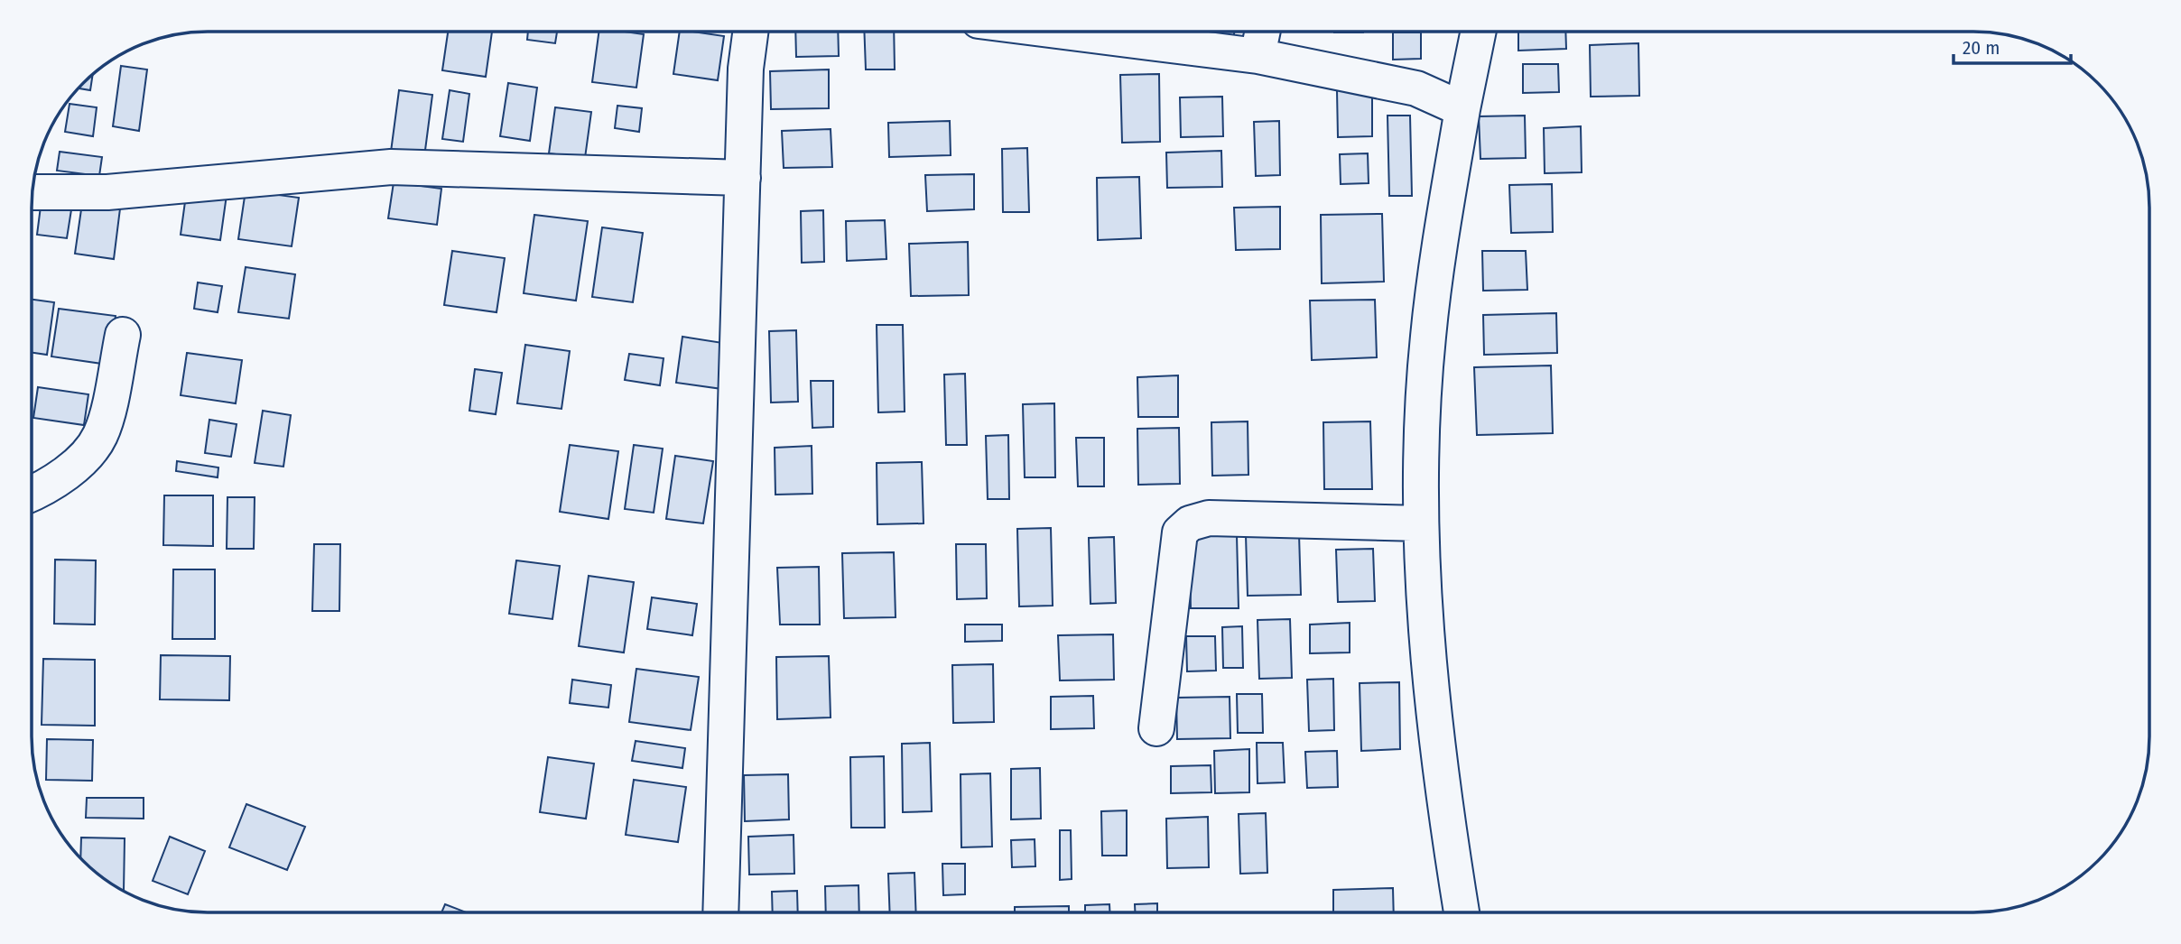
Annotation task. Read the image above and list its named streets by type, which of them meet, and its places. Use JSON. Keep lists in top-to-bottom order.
{
  "scale_bar": "20 m"
}
